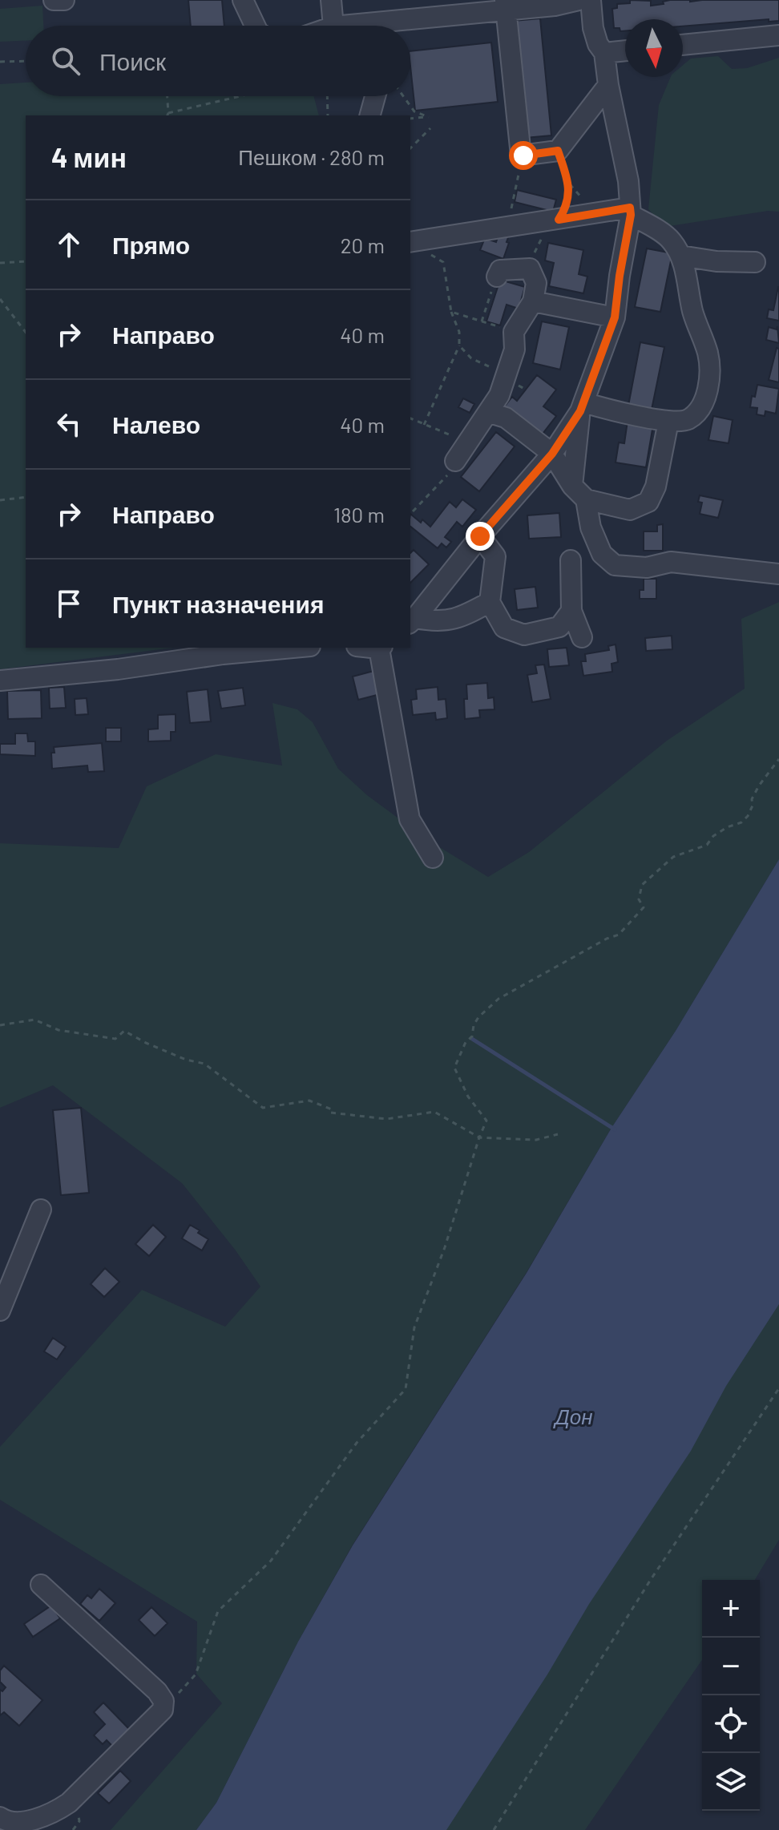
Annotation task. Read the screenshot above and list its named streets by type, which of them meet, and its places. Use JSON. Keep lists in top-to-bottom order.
{
  "water": ["Дон"],
  "north": "bottom",
  "page": {
    "search": "Поиск",
    "heading": ["4 мин", "Пешком · 280 m"],
    "list": [
      ["Прямо", "20 m"],
      ["Направо", "40 m"],
      ["Налево", "40 m"],
      ["Направо", "180 m"],
      "Пункт назначения"
    ],
    "map_buttons": ["+", "−"]
  }
}
